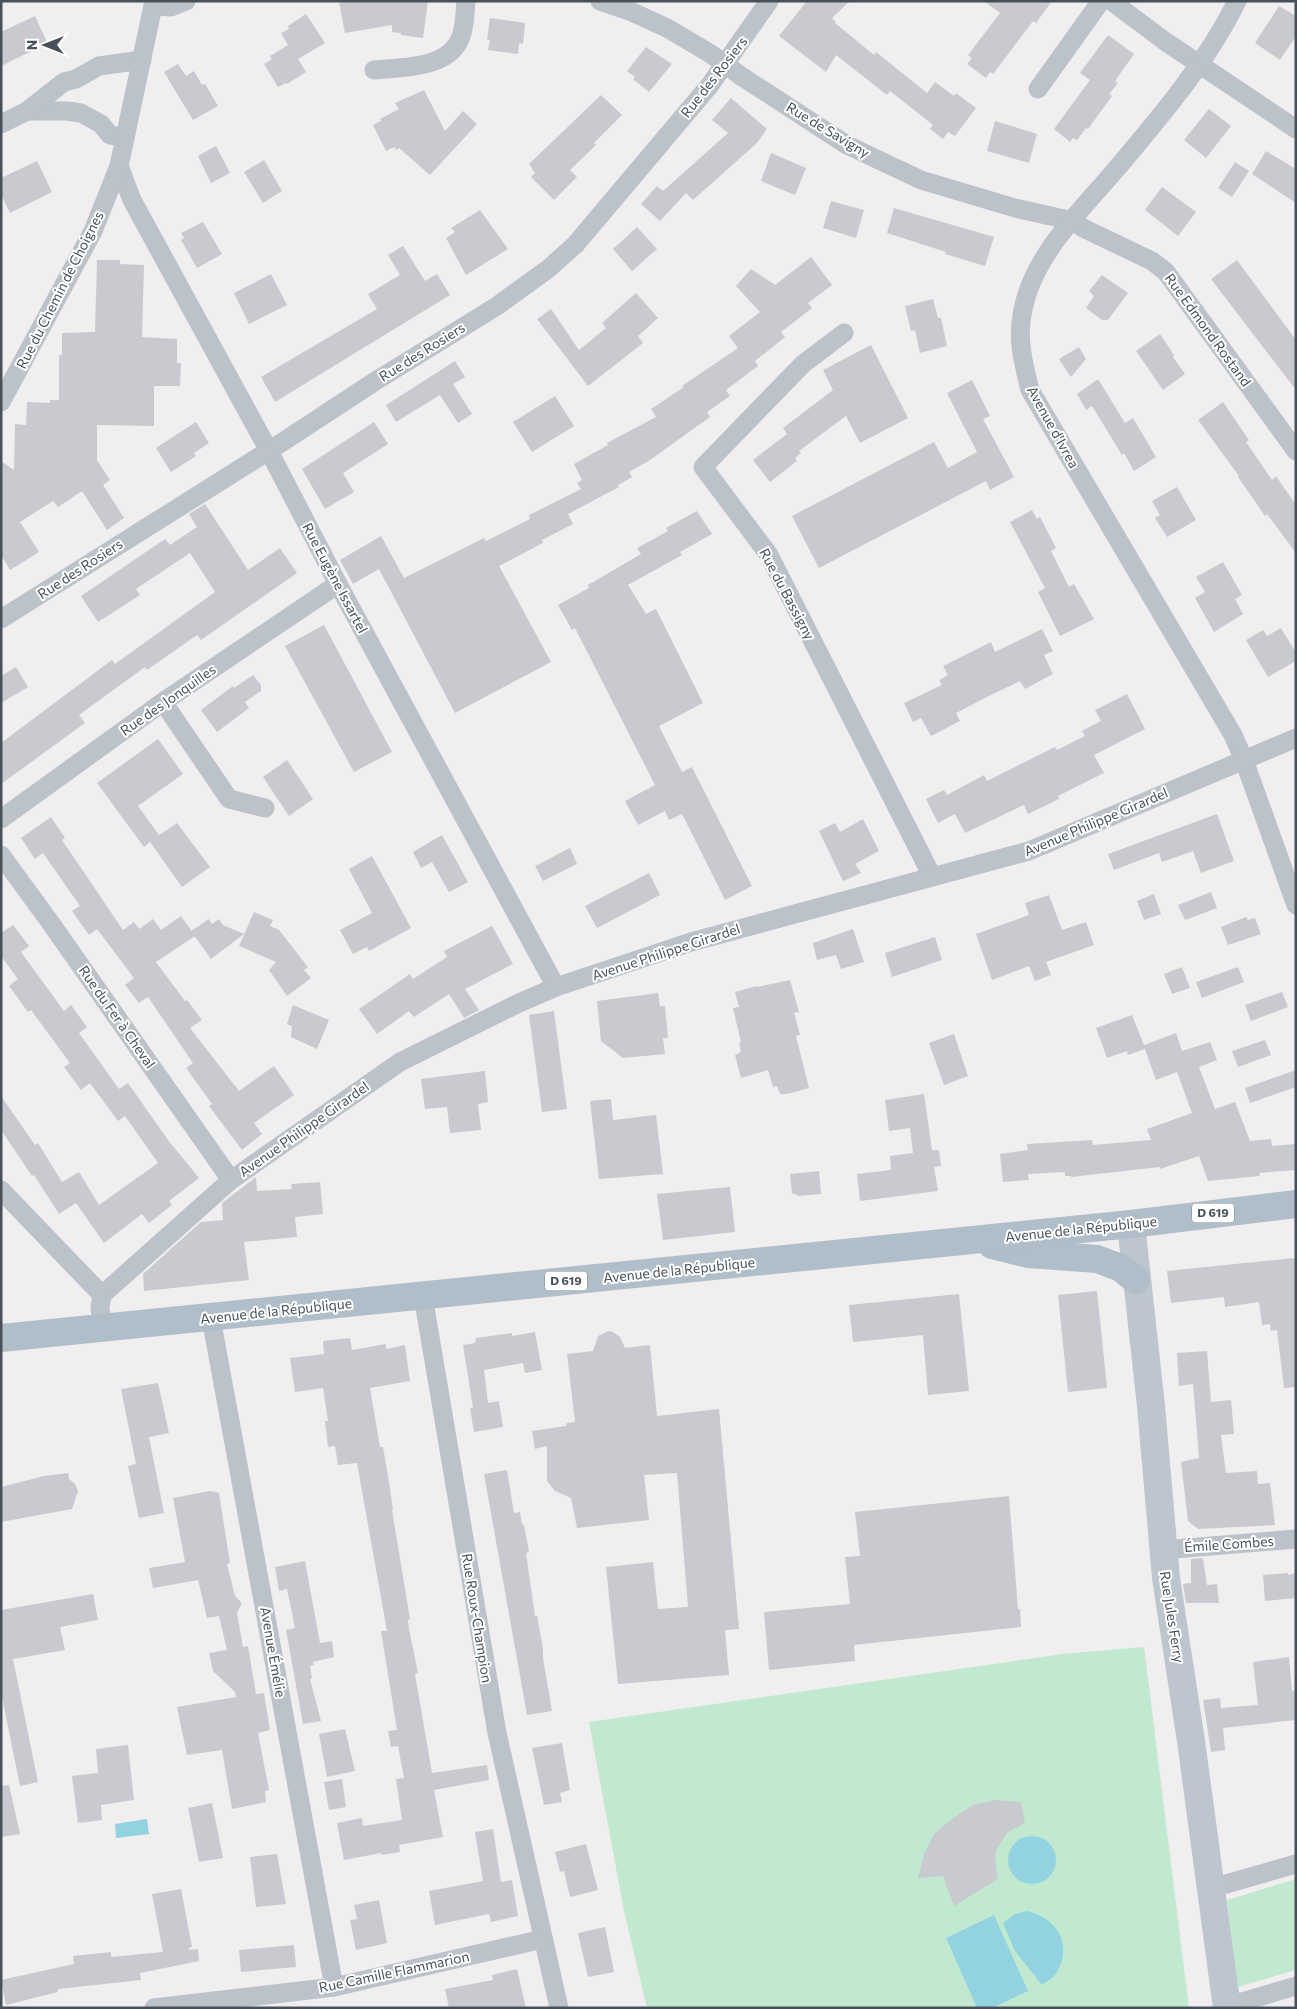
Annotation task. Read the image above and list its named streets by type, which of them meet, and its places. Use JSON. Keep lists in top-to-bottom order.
{
  "streets": {
    "main road": ["D 619", "Avenue de la République"],
    "street": [
      "Rue des Rosiers",
      "Rue de Savigny",
      "Rue du Chemin de Choignes",
      "Rue Edmond Rostand",
      "Avenue d'Ivrea",
      "Rue Eugène Issartel",
      "Rue du Bassigny",
      "Rue des Jonquilles",
      "Avenue Philippe Girardel",
      "Rue du Fer à Cheval",
      "Émile Combes",
      "Rue Jules Ferry",
      "Rue Roux-Champion",
      "Avenue Émélie",
      "Rue Camille Flammarion"
    ]
  },
  "crossings": [
    ["Rue des Rosiers", "Rue de Savigny"],
    ["Rue des Rosiers", "Rue Eugène Issartel"],
    ["Rue de Savigny", "Rue Edmond Rostand"],
    ["Rue de Savigny", "Avenue d'Ivrea"],
    ["Rue du Chemin de Choignes", "Rue Eugène Issartel"],
    ["Rue Edmond Rostand", "Avenue d'Ivrea"],
    ["Avenue d'Ivrea", "Avenue Philippe Girardel"],
    ["Rue Eugène Issartel", "Rue des Jonquilles"],
    ["Rue Eugène Issartel", "Avenue Philippe Girardel"],
    ["Rue du Bassigny", "Avenue Philippe Girardel"],
    ["Avenue Philippe Girardel", "Rue du Fer à Cheval"],
    ["Avenue de la République", "Rue Jules Ferry"],
    ["Avenue de la République", "Rue Roux-Champion"],
    ["Avenue de la République", "Avenue Émélie"],
    ["Émile Combes", "Rue Jules Ferry"],
    ["Rue Roux-Champion", "Rue Camille Flammarion"],
    ["Avenue Émélie", "Rue Camille Flammarion"]
  ],
  "north": "left"
}
